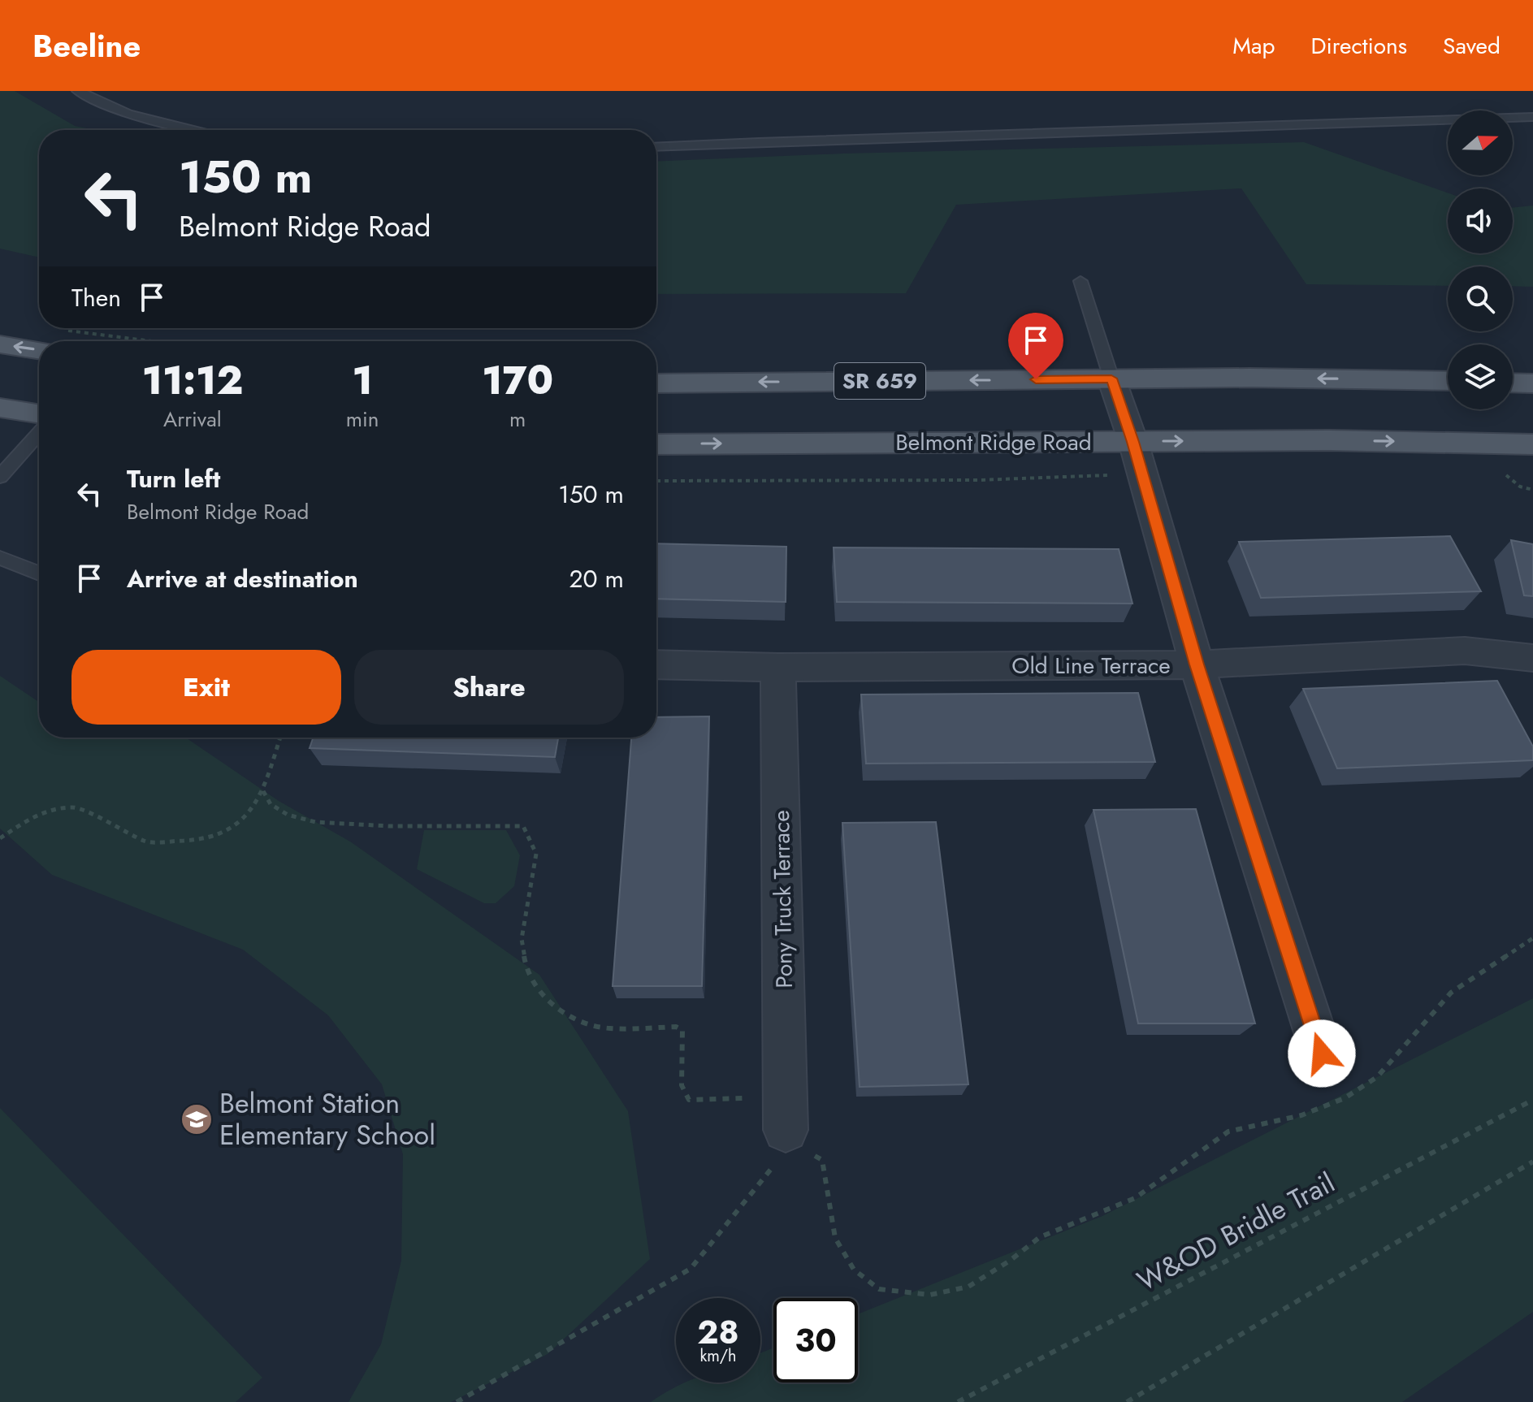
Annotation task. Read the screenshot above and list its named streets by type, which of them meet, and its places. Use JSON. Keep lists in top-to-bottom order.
{
  "streets": {
    "main road": ["SR 659", "Belmont Ridge Road"],
    "street": ["Old Line Terrace", "Pony Truck Terrace"],
    "path": ["W&OD Bridle Trail"]
  },
  "crossings": [
    ["Old Line Terrace", "Pony Truck Terrace"]
  ],
  "places": {
    "school or university": ["Belmont Station Elementary School"]
  },
  "north": "right",
  "page": {
    "header": "Beeline",
    "nav": ["Map", "Directions", "Saved"],
    "turn": ["150 m", "Belmont Ridge Road"],
    "then": "Then",
    "eta": [
      "11:12",
      "Arrival",
      "1",
      "min",
      "170",
      "m"
    ],
    "list": [
      {
        "name": "Turn left",
        "note": "Belmont Ridge Road",
        "value": "150 m"
      },
      {
        "name": "Arrive at destination",
        "value": "20 m"
      }
    ],
    "buttons": ["Exit", "Share"],
    "speed": "28 km/h",
    "limit": "30"
  }
}
